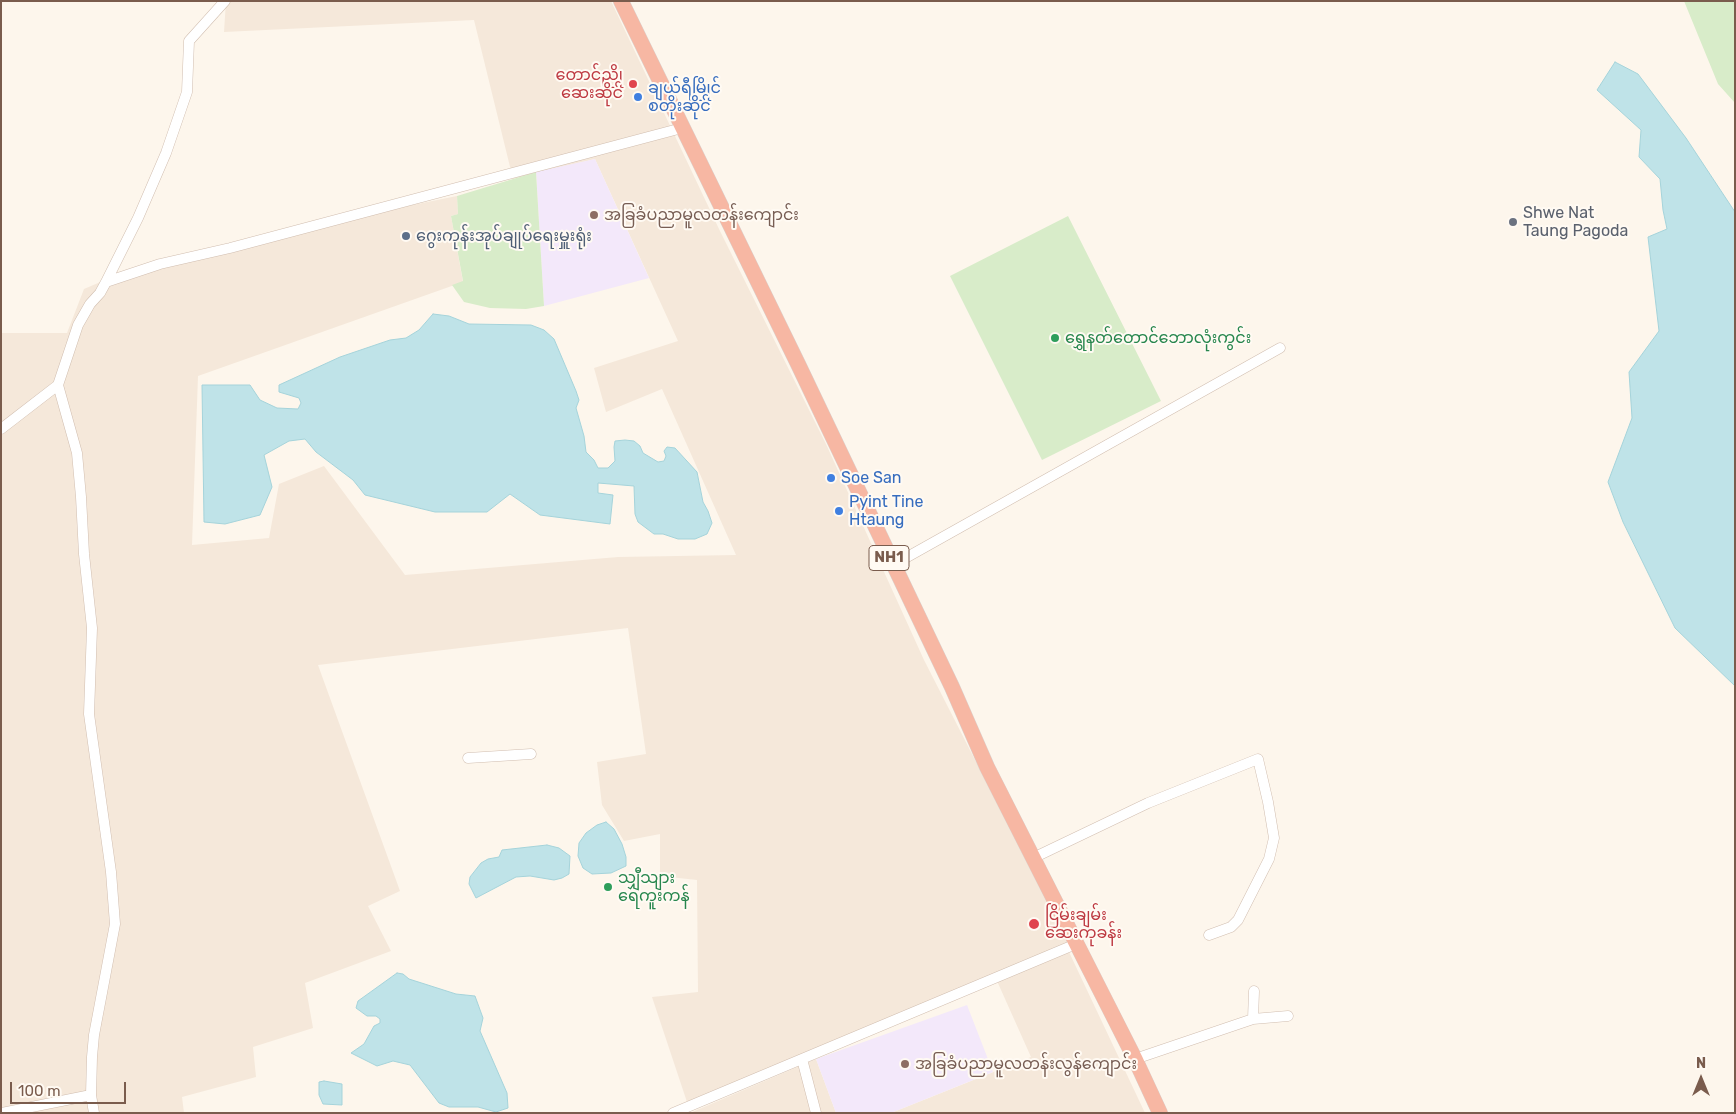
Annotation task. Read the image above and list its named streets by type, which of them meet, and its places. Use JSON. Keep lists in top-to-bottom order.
{
  "streets": {
    "highway": ["NH1"]
  },
  "places": [
    "တောင်ညို ဆေးဆိုင်",
    "ချယ်ရီမြိုင် စတိုးဆိုင်",
    "အခြခံပညာမူလတန်းကျောင်း",
    "Shwe Nat Taung Pagoda",
    "ဂွေးကုန်းအုပ်ချုပ်ရေးမှူးရုံး",
    "ရွှေနတ်တောင်ဘောလုံးကွင်း",
    "Soe San",
    "Pyint Tine Htaung",
    "သျှီသျား ရေကူးကန်",
    "ငြိမ်းချမ်း ဆေးကုခန်း",
    "အခြခံပညာမူလတန်းလွန်ကျောင်း"
  ],
  "scale_bar": "100 m",
  "north": "top"
}
